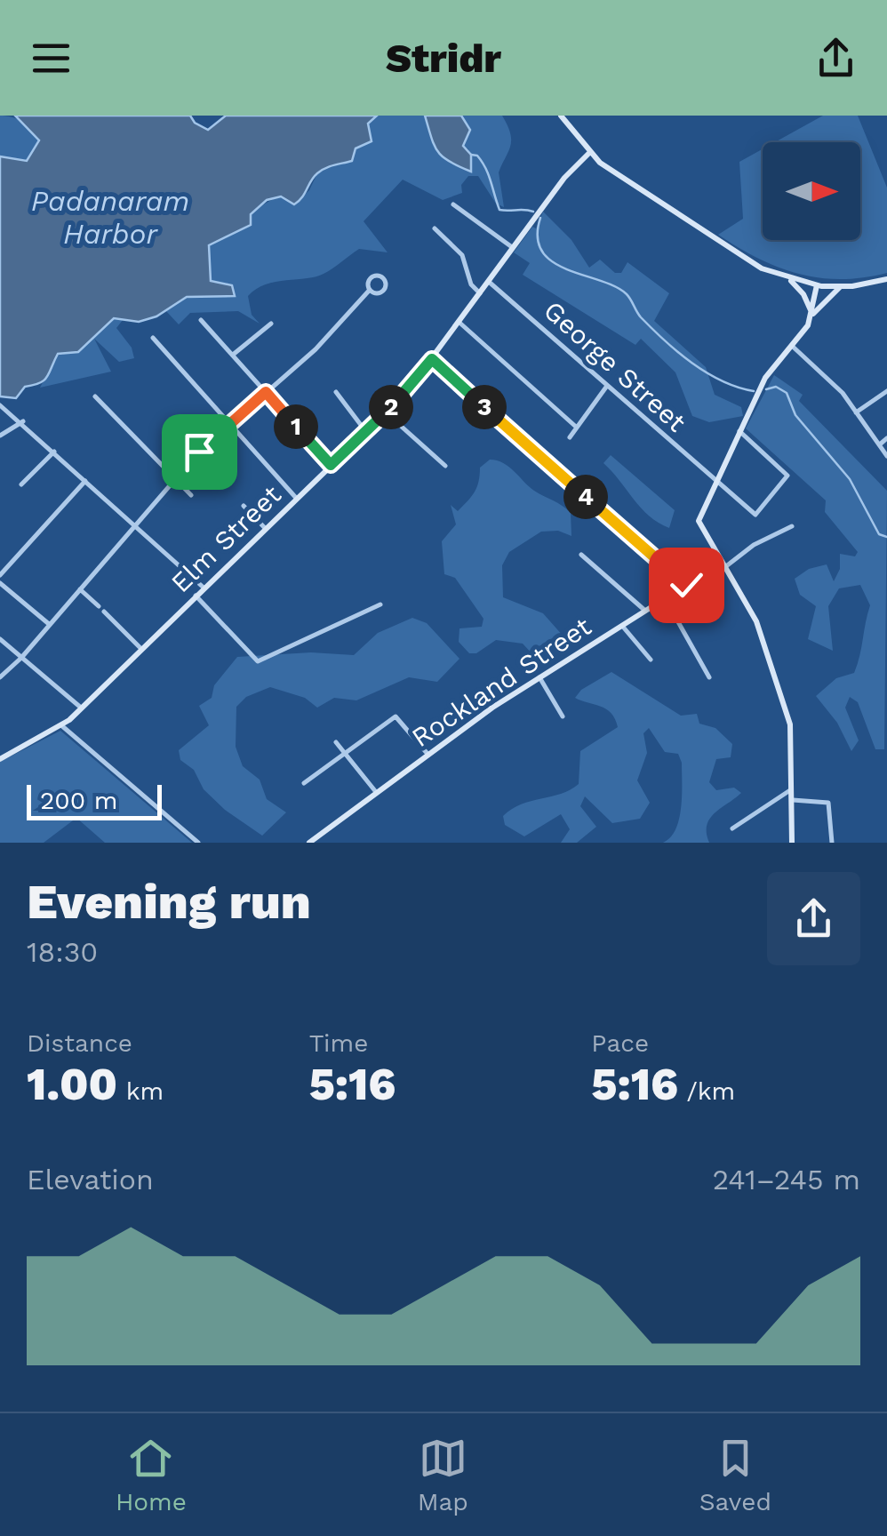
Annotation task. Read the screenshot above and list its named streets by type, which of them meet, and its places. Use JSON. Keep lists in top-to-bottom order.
{
  "streets": {
    "street": ["George Street", "Elm Street", "Rockland Street"]
  },
  "crossings": [
    ["George Street", "Elm Street"]
  ],
  "water": ["Padanaram Harbor"],
  "scale_bar": "200 m",
  "north": "right",
  "page": {
    "header": "Stridr",
    "pins": [
      "2",
      "3",
      "1",
      "4"
    ],
    "scale": "200 m",
    "heading": ["Evening run", "18:30"],
    "stats": [
      ["Distance", "1.00 km"],
      ["Time", "5:16"],
      ["Pace", "5:16 /km"]
    ],
    "chart": ["Elevation", "241–245 m"],
    "tabs": ["Home", "Map", "Saved"]
  }
}
